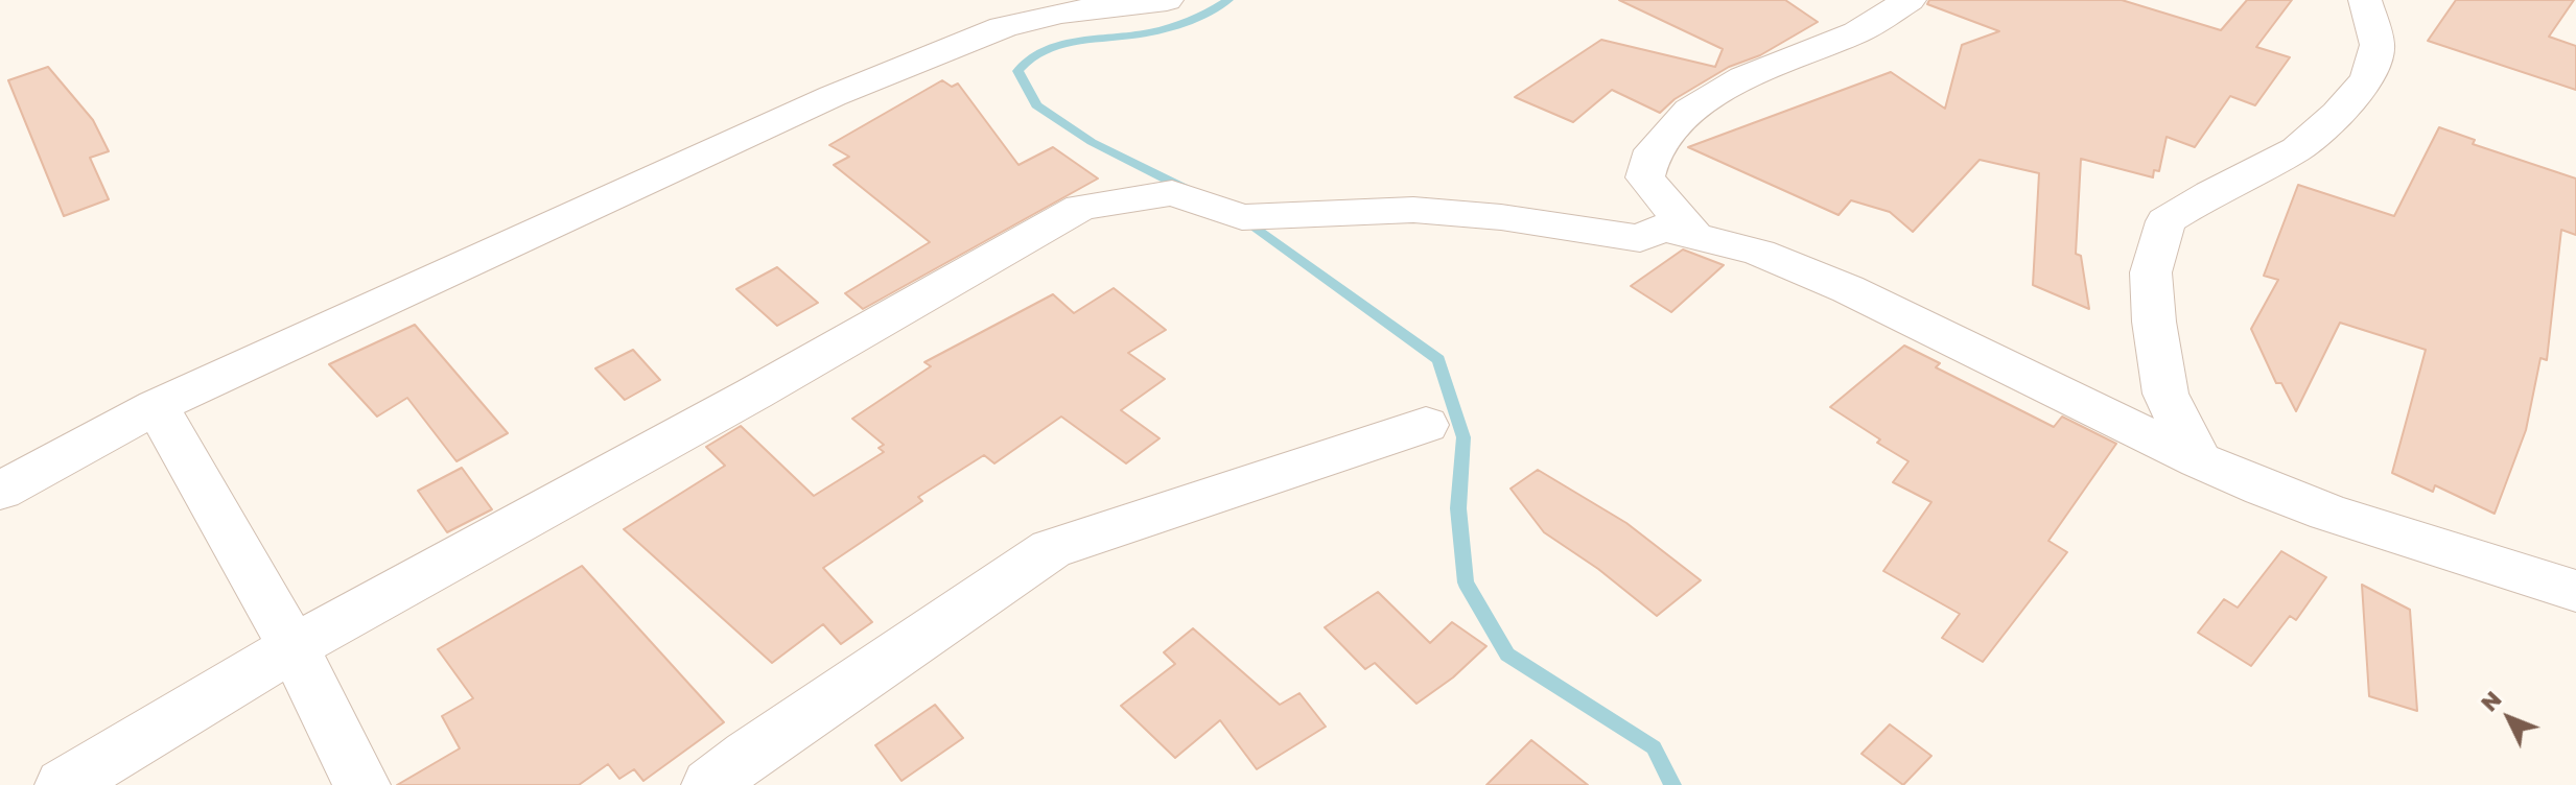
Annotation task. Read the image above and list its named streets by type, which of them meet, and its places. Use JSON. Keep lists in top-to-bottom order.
{
  "north": "top left"
}
